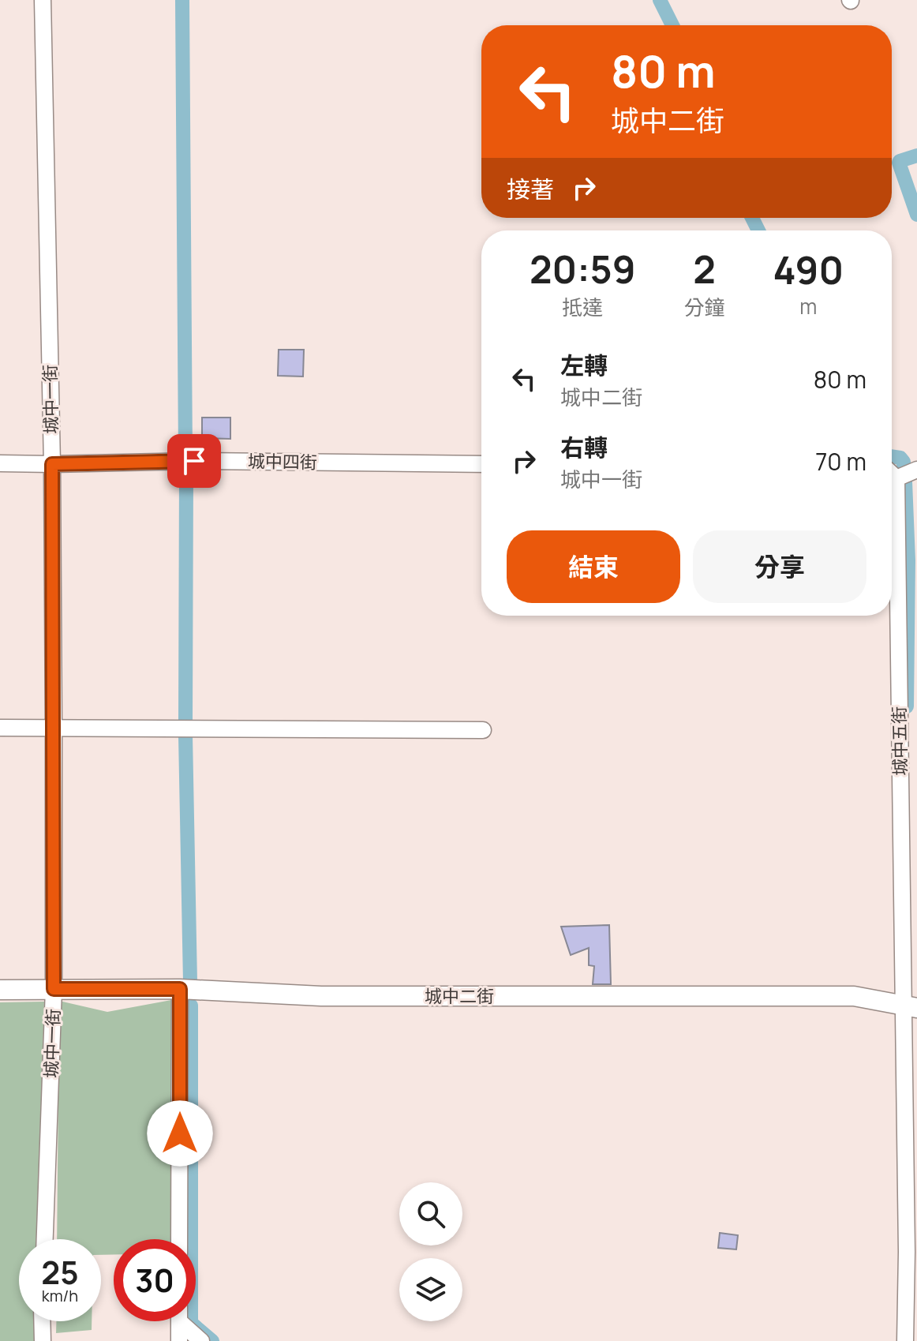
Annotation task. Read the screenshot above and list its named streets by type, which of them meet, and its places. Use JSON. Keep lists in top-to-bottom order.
{
  "streets": {
    "street": [
      "城中一街",
      "城中四街",
      "城中五街",
      "城中二街"
    ]
  },
  "crossings": [
    ["城中一街", "城中四街"],
    ["城中一街", "城中二街"],
    ["城中五街", "城中二街"]
  ],
  "page": {
    "turn": ["80 m", "城中二街"],
    "then": "接著",
    "eta": [
      "20:59",
      "抵達",
      "2",
      "分鐘",
      "490",
      "m"
    ],
    "list": [
      {
        "name": "左轉",
        "note": "城中二街",
        "value": "80 m"
      },
      {
        "name": "右轉",
        "note": "城中一街",
        "value": "70 m"
      }
    ],
    "buttons": ["結束", "分享"],
    "speed": "25 km/h",
    "limit": "30"
  }
}
